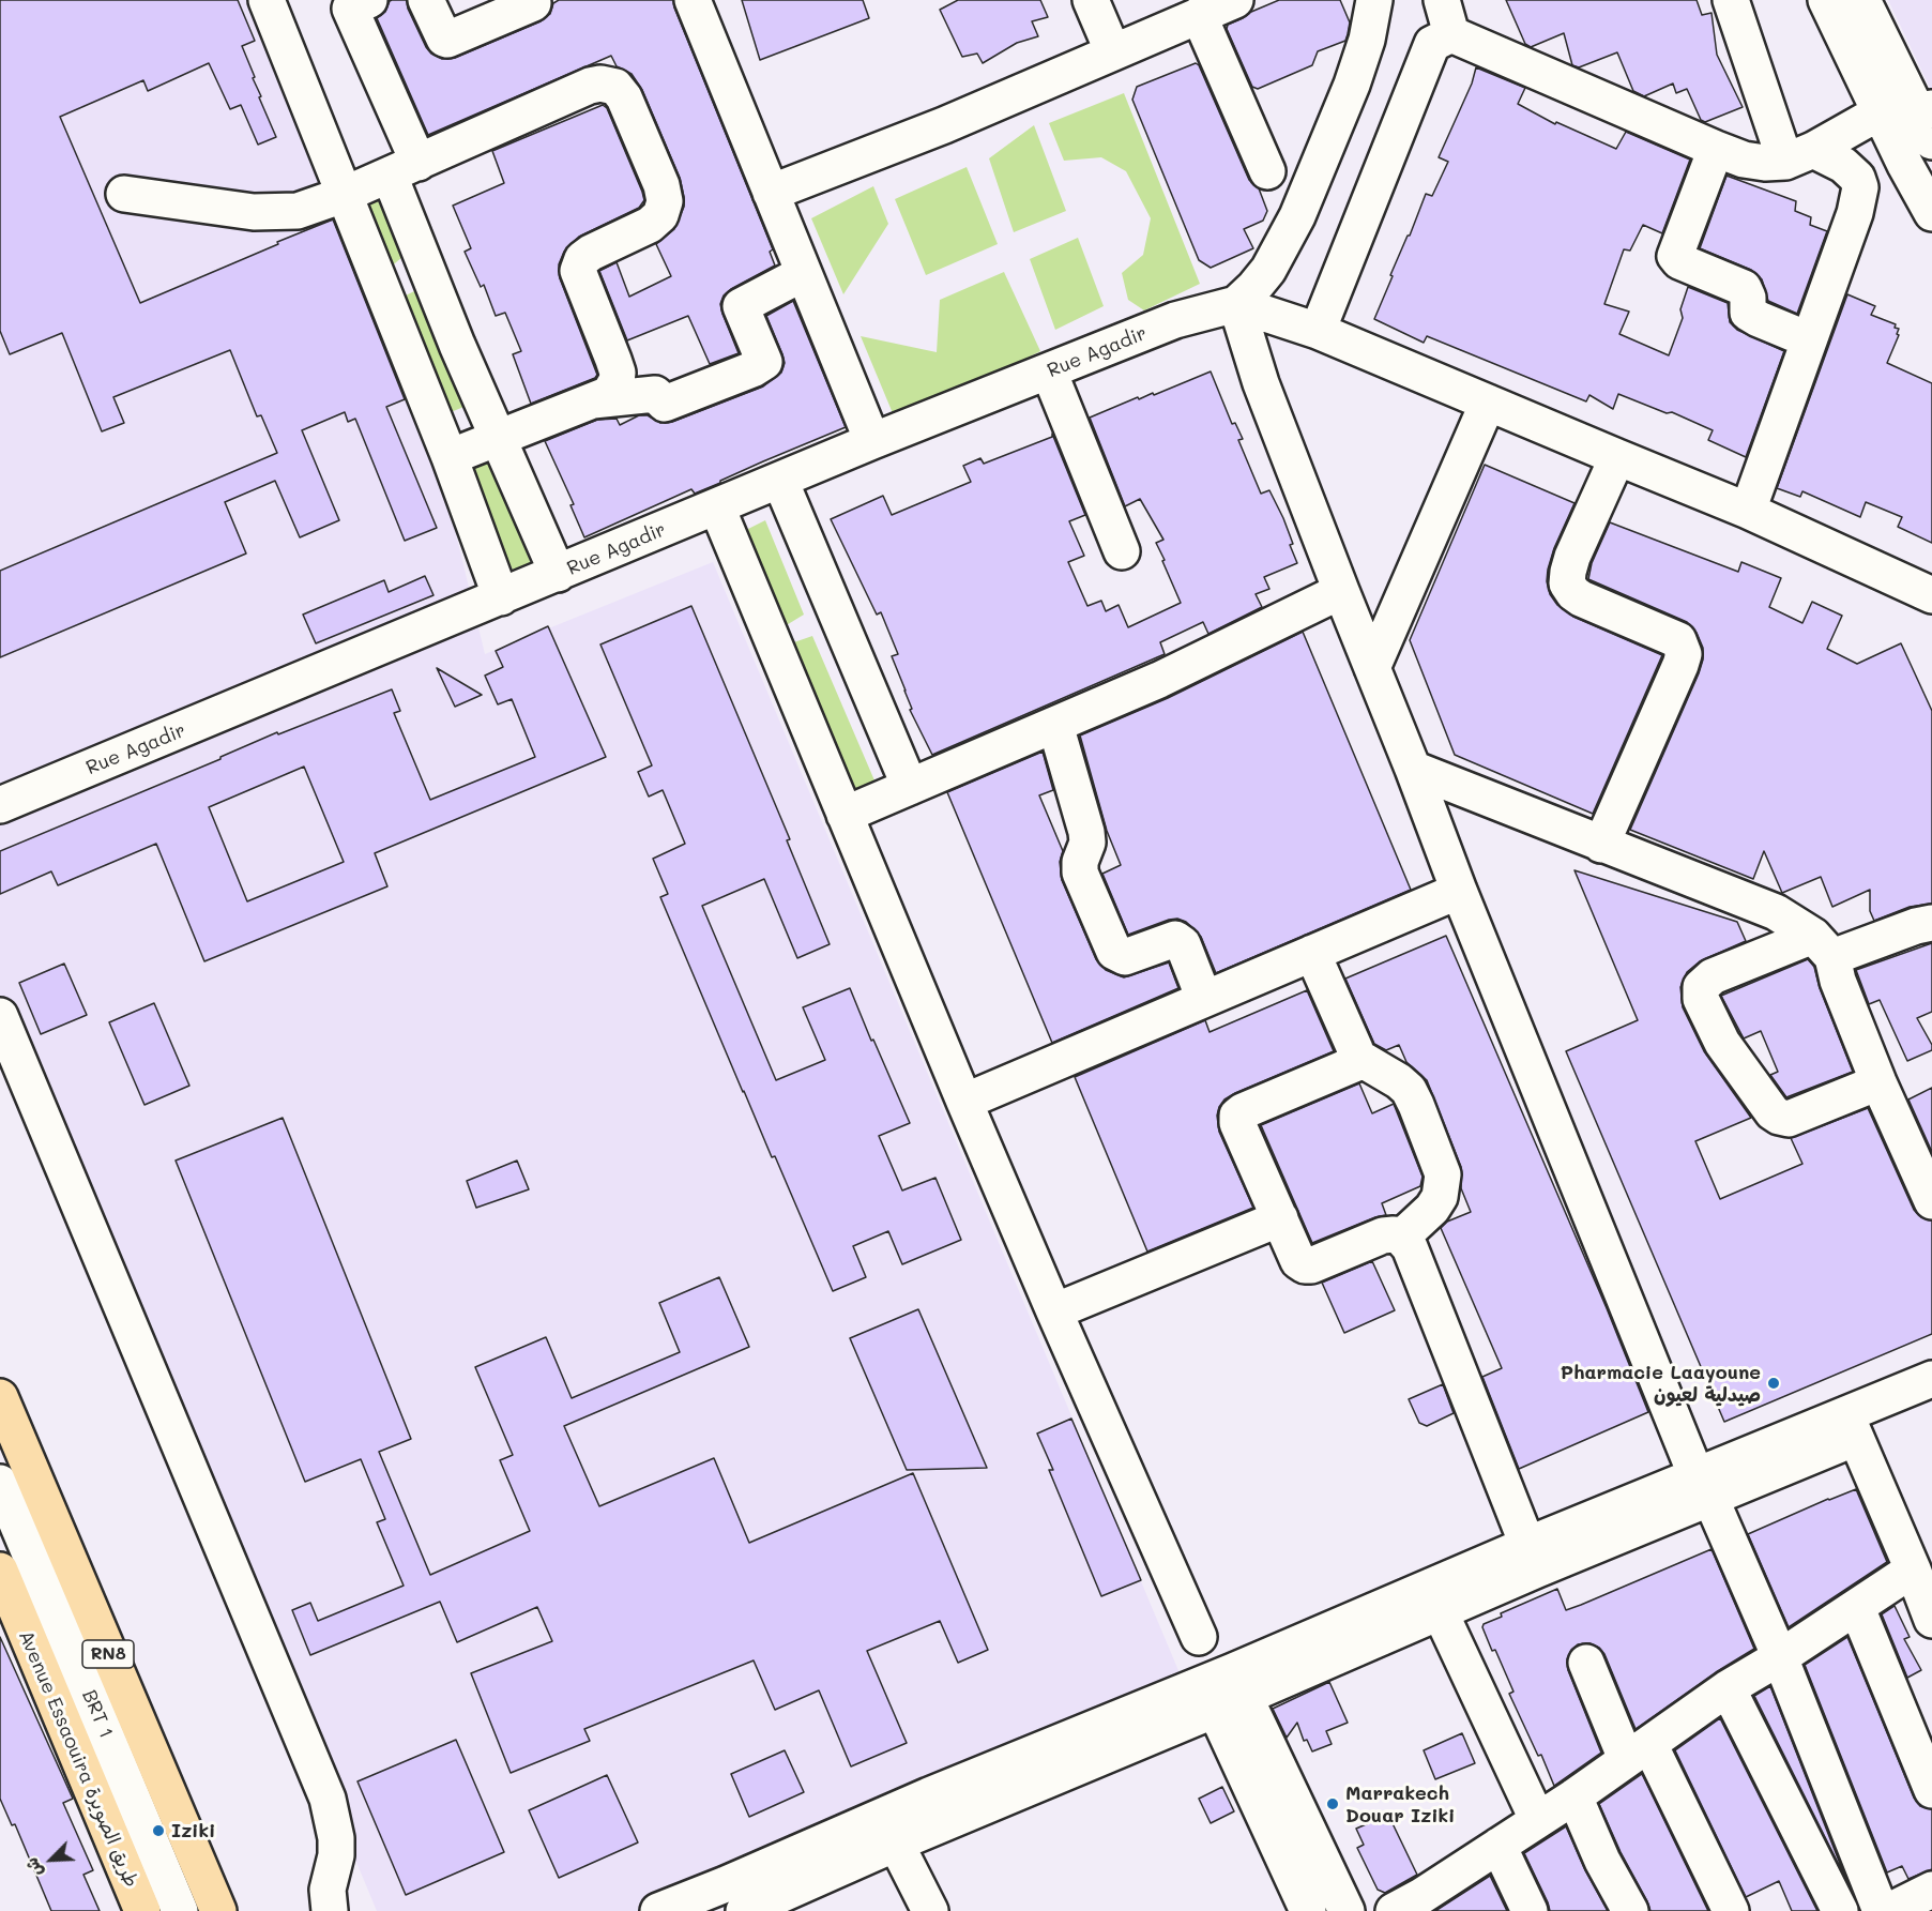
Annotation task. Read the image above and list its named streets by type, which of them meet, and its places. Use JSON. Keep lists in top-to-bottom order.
{
  "streets": {
    "main road": ["RN8", "Avenue Essaouira طريق الصويرة"],
    "street": ["Rue Agadir", "BRT 1"]
  },
  "places": ["Pharmacie Laayoune صيدلية لعيون", "Marrakech Douar Iziki", "Iziki"],
  "north": "bottom left"
}
